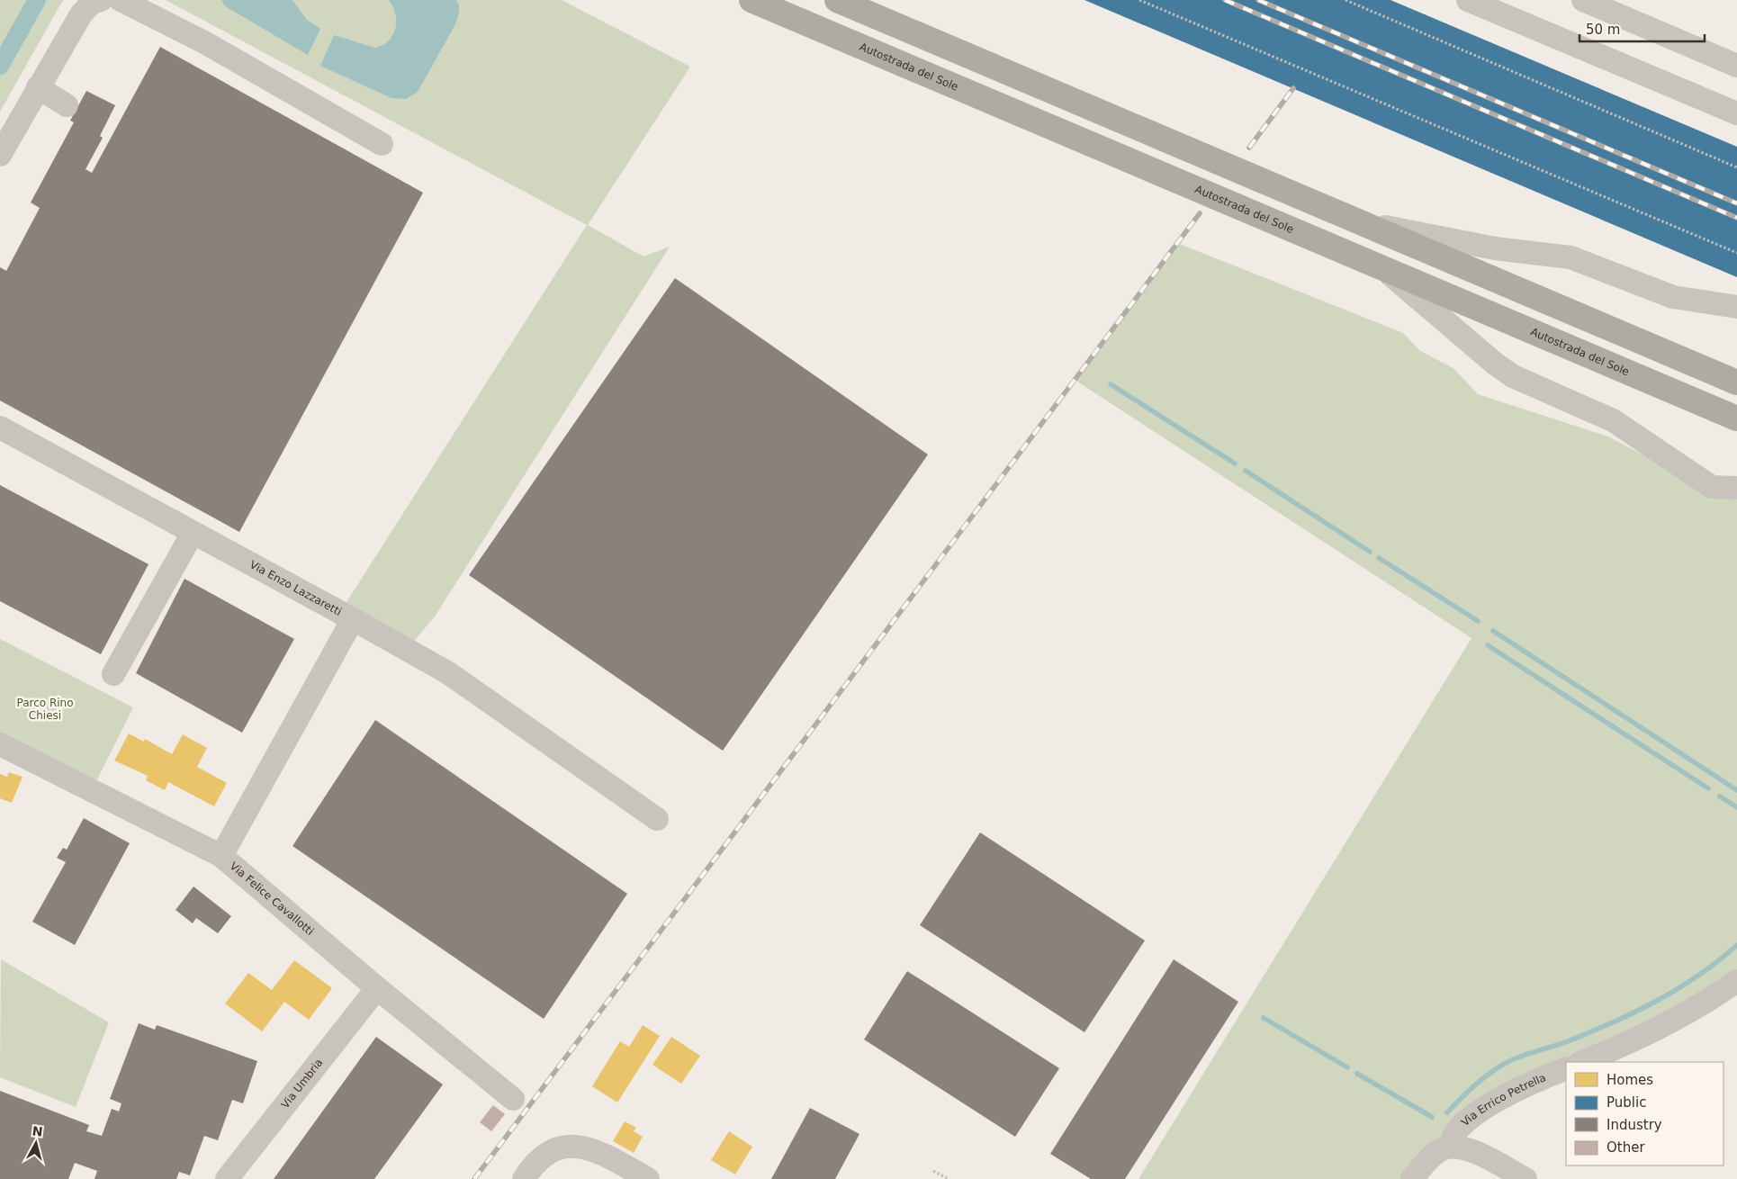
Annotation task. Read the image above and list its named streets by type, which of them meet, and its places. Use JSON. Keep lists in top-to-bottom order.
{
  "streets": {
    "highway": ["Autostrada del Sole"],
    "street": [
      "Via Enzo Lazzaretti",
      "Via Felice Cavallotti",
      "Via Umbria",
      "Via Errico Petrella"
    ]
  },
  "crossings": [
    ["Via Enzo Lazzaretti", "Via Felice Cavallotti"],
    ["Via Felice Cavallotti", "Via Umbria"]
  ],
  "parks": ["Parco Rino Chiesi"],
  "legend": [
    "Homes",
    "Public",
    "Industry",
    "Other"
  ],
  "scale_bar": "50 m",
  "north": "top"
}
